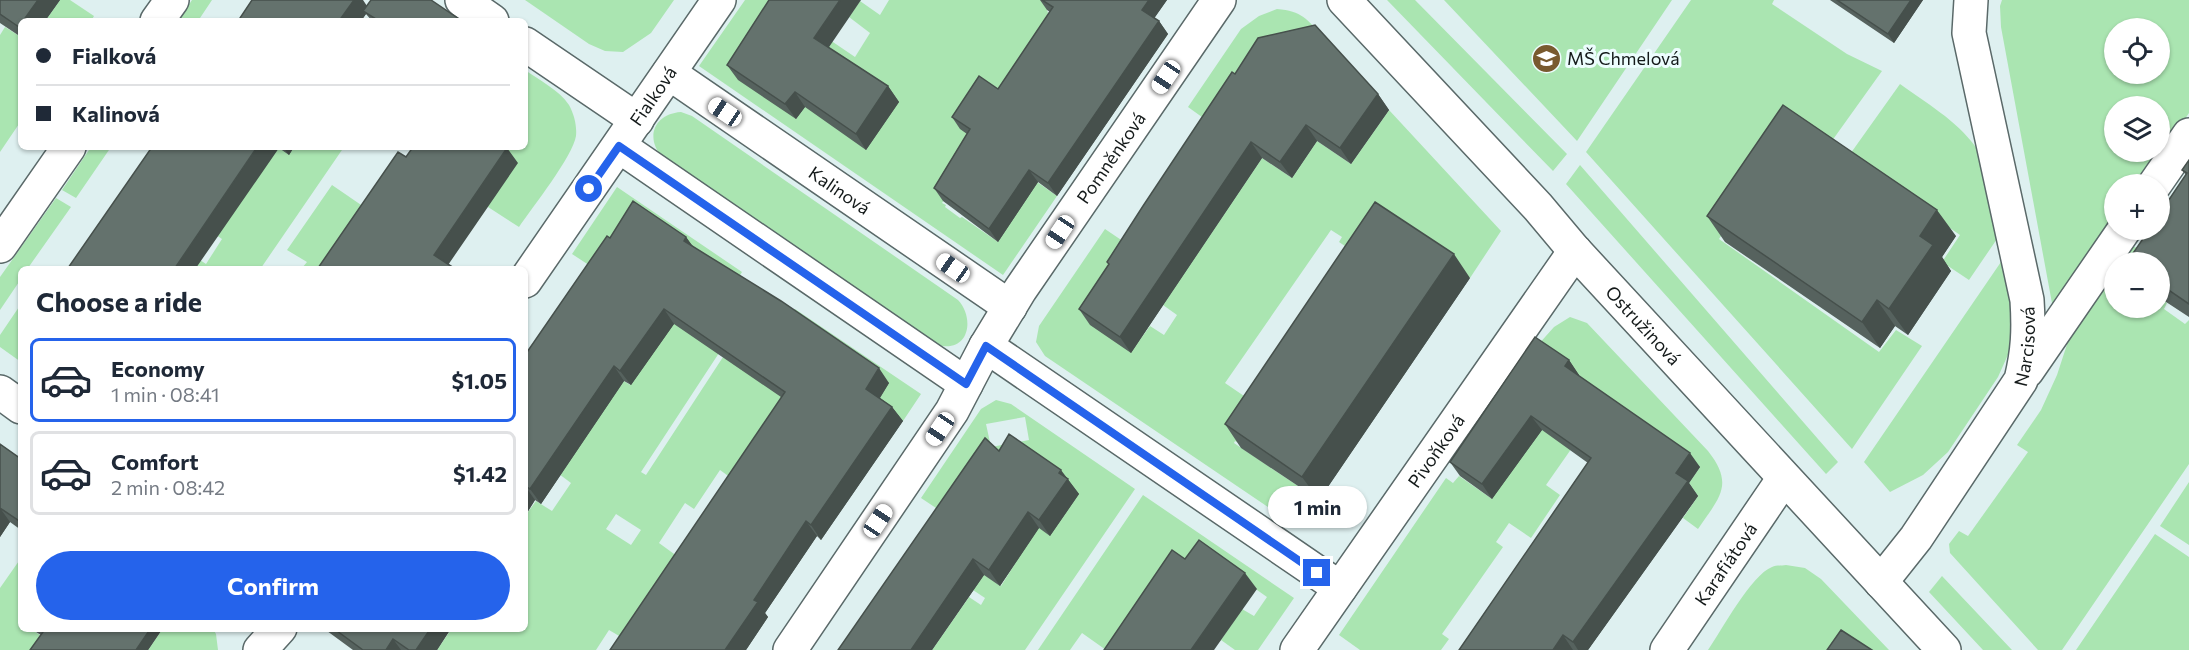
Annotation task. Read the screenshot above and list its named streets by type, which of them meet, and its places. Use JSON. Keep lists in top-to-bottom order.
{
  "streets": {
    "street": [
      "Fialková",
      "Pomněnková",
      "Kalinová",
      "Ostružinová",
      "Narcisová",
      "Pivoňková",
      "Karafiátová"
    ]
  },
  "crossings": [
    ["Fialková", "Kalinová"],
    ["Pomněnková", "Kalinová"],
    ["Ostružinová", "Narcisová"],
    ["Ostružinová", "Pivoňková"],
    ["Ostružinová", "Karafiátová"]
  ],
  "places": {
    "school or university": ["MŠ Chmelová"]
  },
  "page": {
    "map_buttons": ["+", "−"],
    "banner": ["Fialková", "Kalinová"],
    "heading": "Choose a ride",
    "list": [
      {
        "name": "Economy",
        "note": "1 min · 08:41",
        "value": "$1.05"
      },
      {
        "name": "Comfort",
        "note": "2 min · 08:42",
        "value": "$1.42"
      }
    ],
    "bubble": "1 min",
    "buttons": "Confirm"
  }
}
